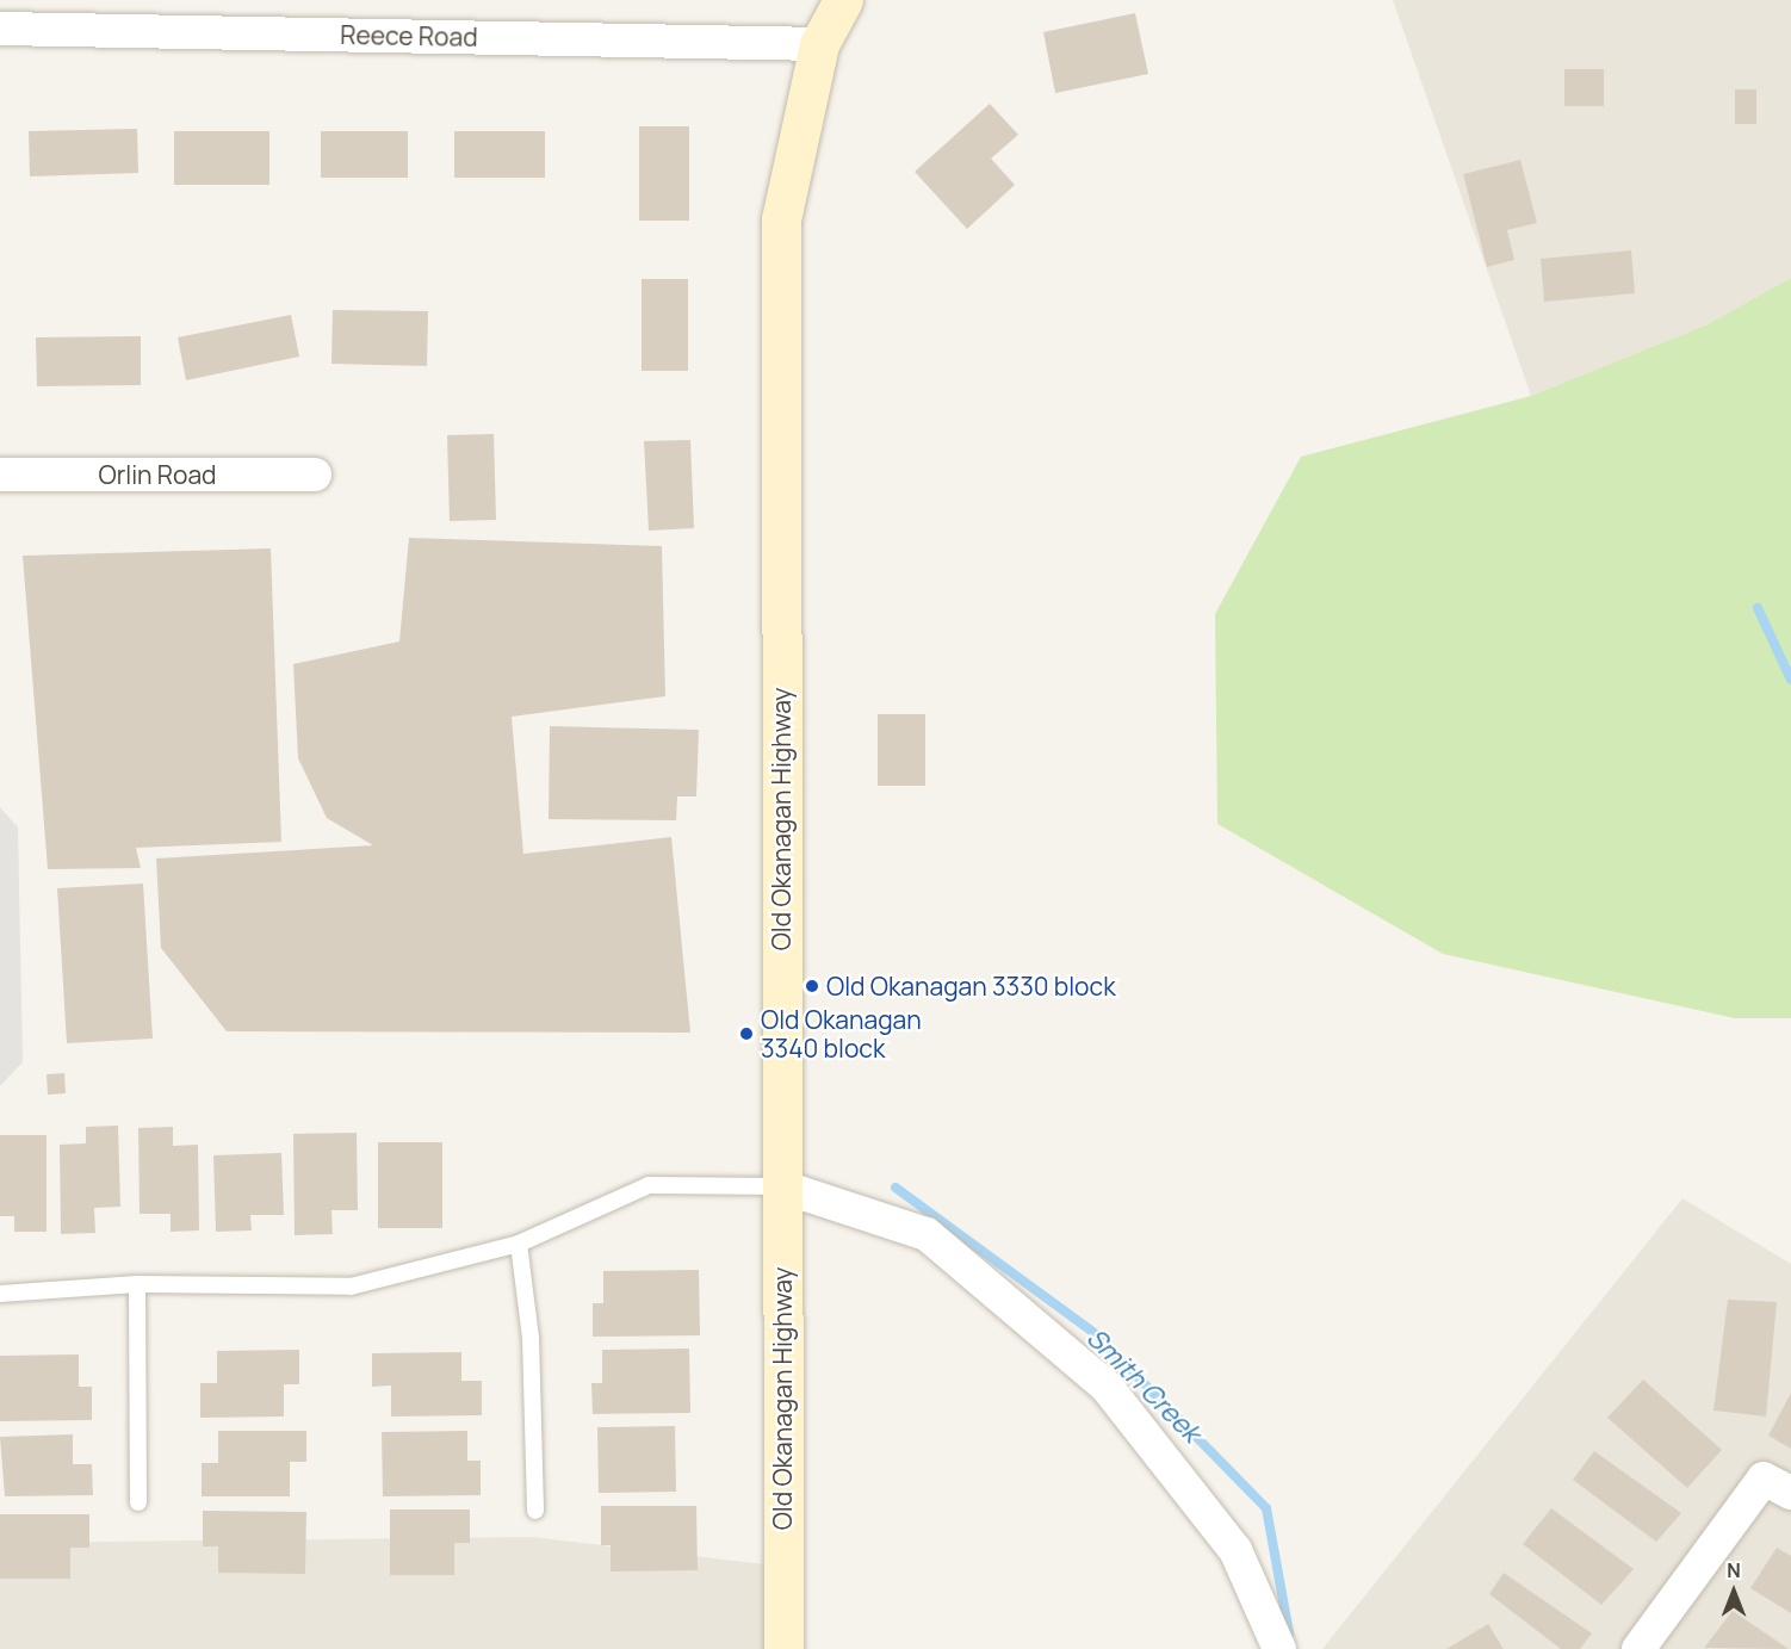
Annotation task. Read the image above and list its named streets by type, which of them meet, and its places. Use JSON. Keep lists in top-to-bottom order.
{
  "streets": {
    "main road": ["Old Okanagan Highway"],
    "street": ["Reece Road", "Orlin Road"]
  },
  "crossings": [
    ["Reece Road", "Old Okanagan Highway"]
  ],
  "water": ["Smith Creek"],
  "places": ["Old Okanagan 3330 block", "Old Okanagan 3340 block"],
  "north": "top"
}
